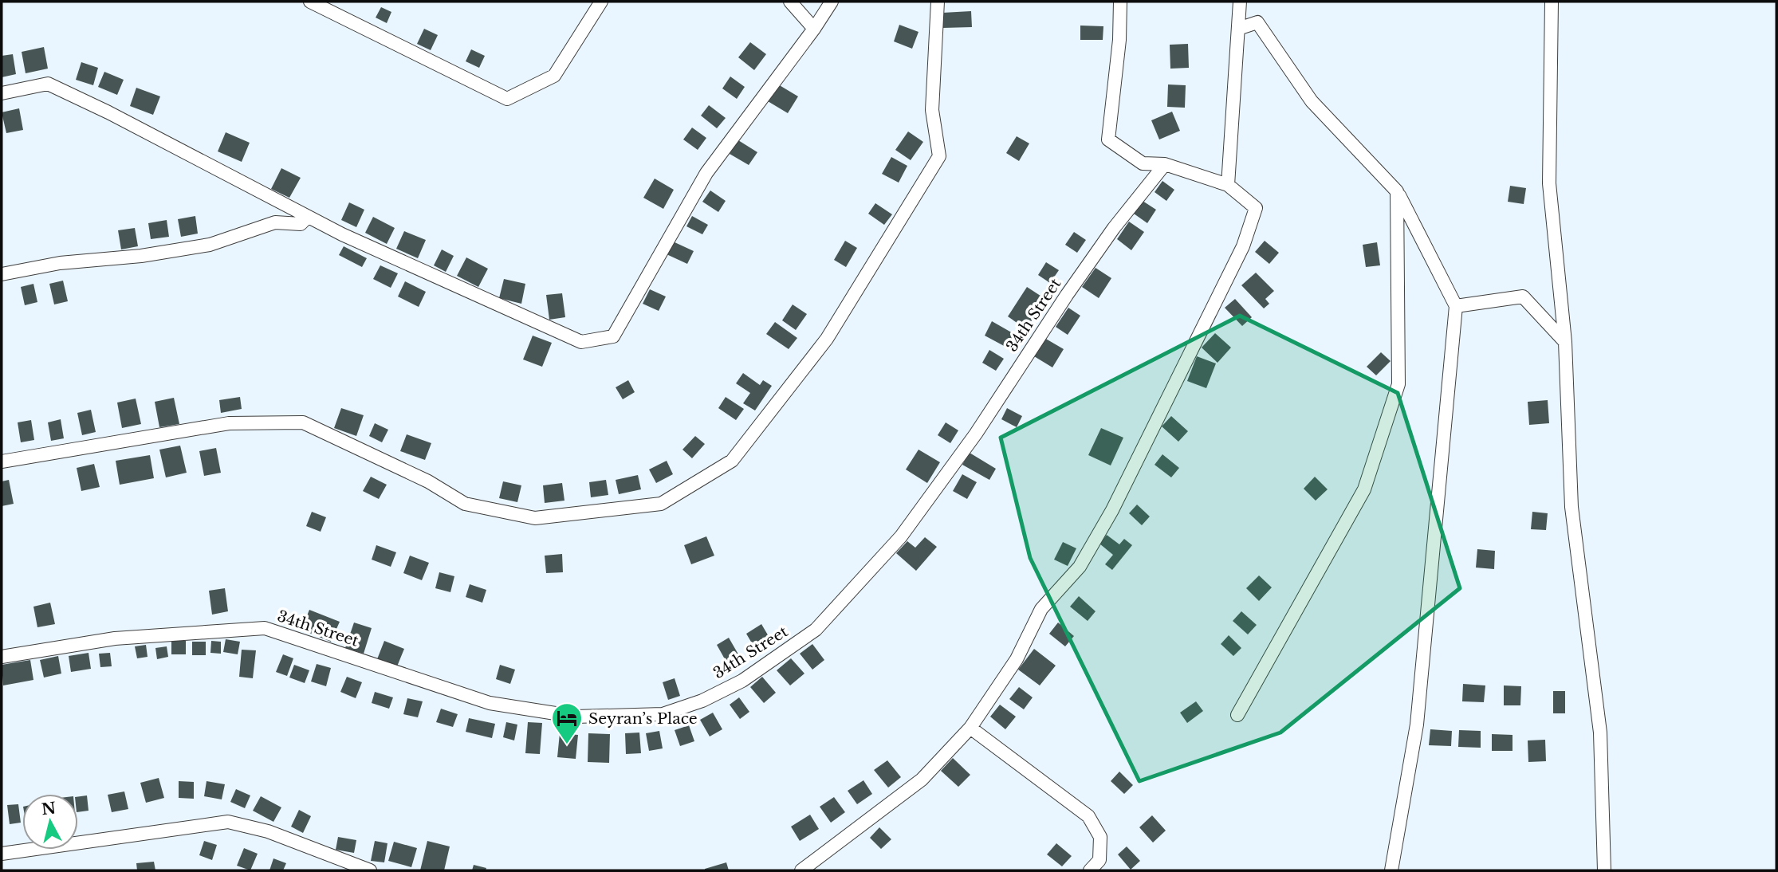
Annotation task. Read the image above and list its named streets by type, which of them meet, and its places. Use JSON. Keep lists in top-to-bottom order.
{
  "streets": {
    "street": ["34th Street"]
  },
  "places": {
    "hotel": ["Seyran’s Place"]
  },
  "north": "top"
}
